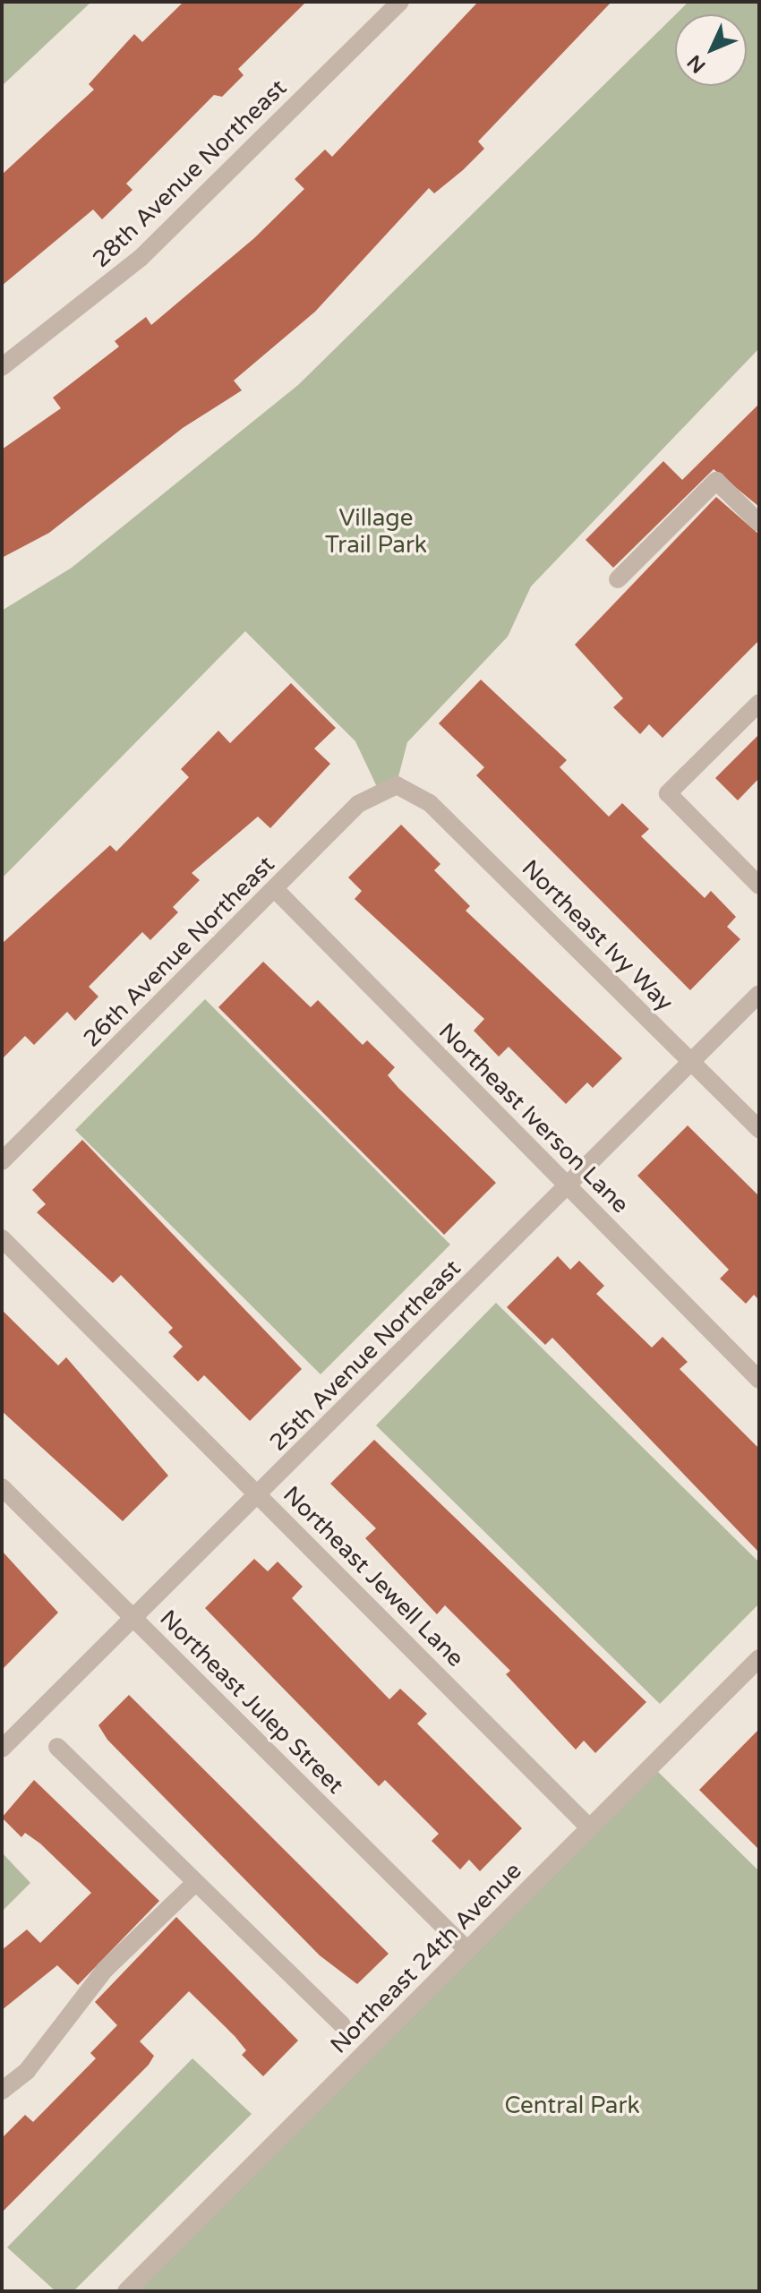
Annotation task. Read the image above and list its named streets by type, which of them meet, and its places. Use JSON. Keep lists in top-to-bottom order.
{
  "streets": {
    "street": [
      "28th Avenue Northeast",
      "Northeast Ivy Way",
      "26th Avenue Northeast",
      "Northeast Iverson Lane",
      "25th Avenue Northeast",
      "Northeast Jewell Lane",
      "Northeast Julep Street",
      "Northeast 24th Avenue"
    ]
  },
  "crossings": [
    ["Northeast Ivy Way", "26th Avenue Northeast"],
    ["Northeast Ivy Way", "25th Avenue Northeast"],
    ["26th Avenue Northeast", "Northeast Iverson Lane"],
    ["Northeast Iverson Lane", "25th Avenue Northeast"],
    ["25th Avenue Northeast", "Northeast Jewell Lane"],
    ["25th Avenue Northeast", "Northeast Julep Street"],
    ["Northeast Jewell Lane", "Northeast 24th Avenue"],
    ["Northeast Julep Street", "Northeast 24th Avenue"]
  ],
  "parks": ["Village Trail Park", "Central Park"],
  "north": "bottom left"
}
